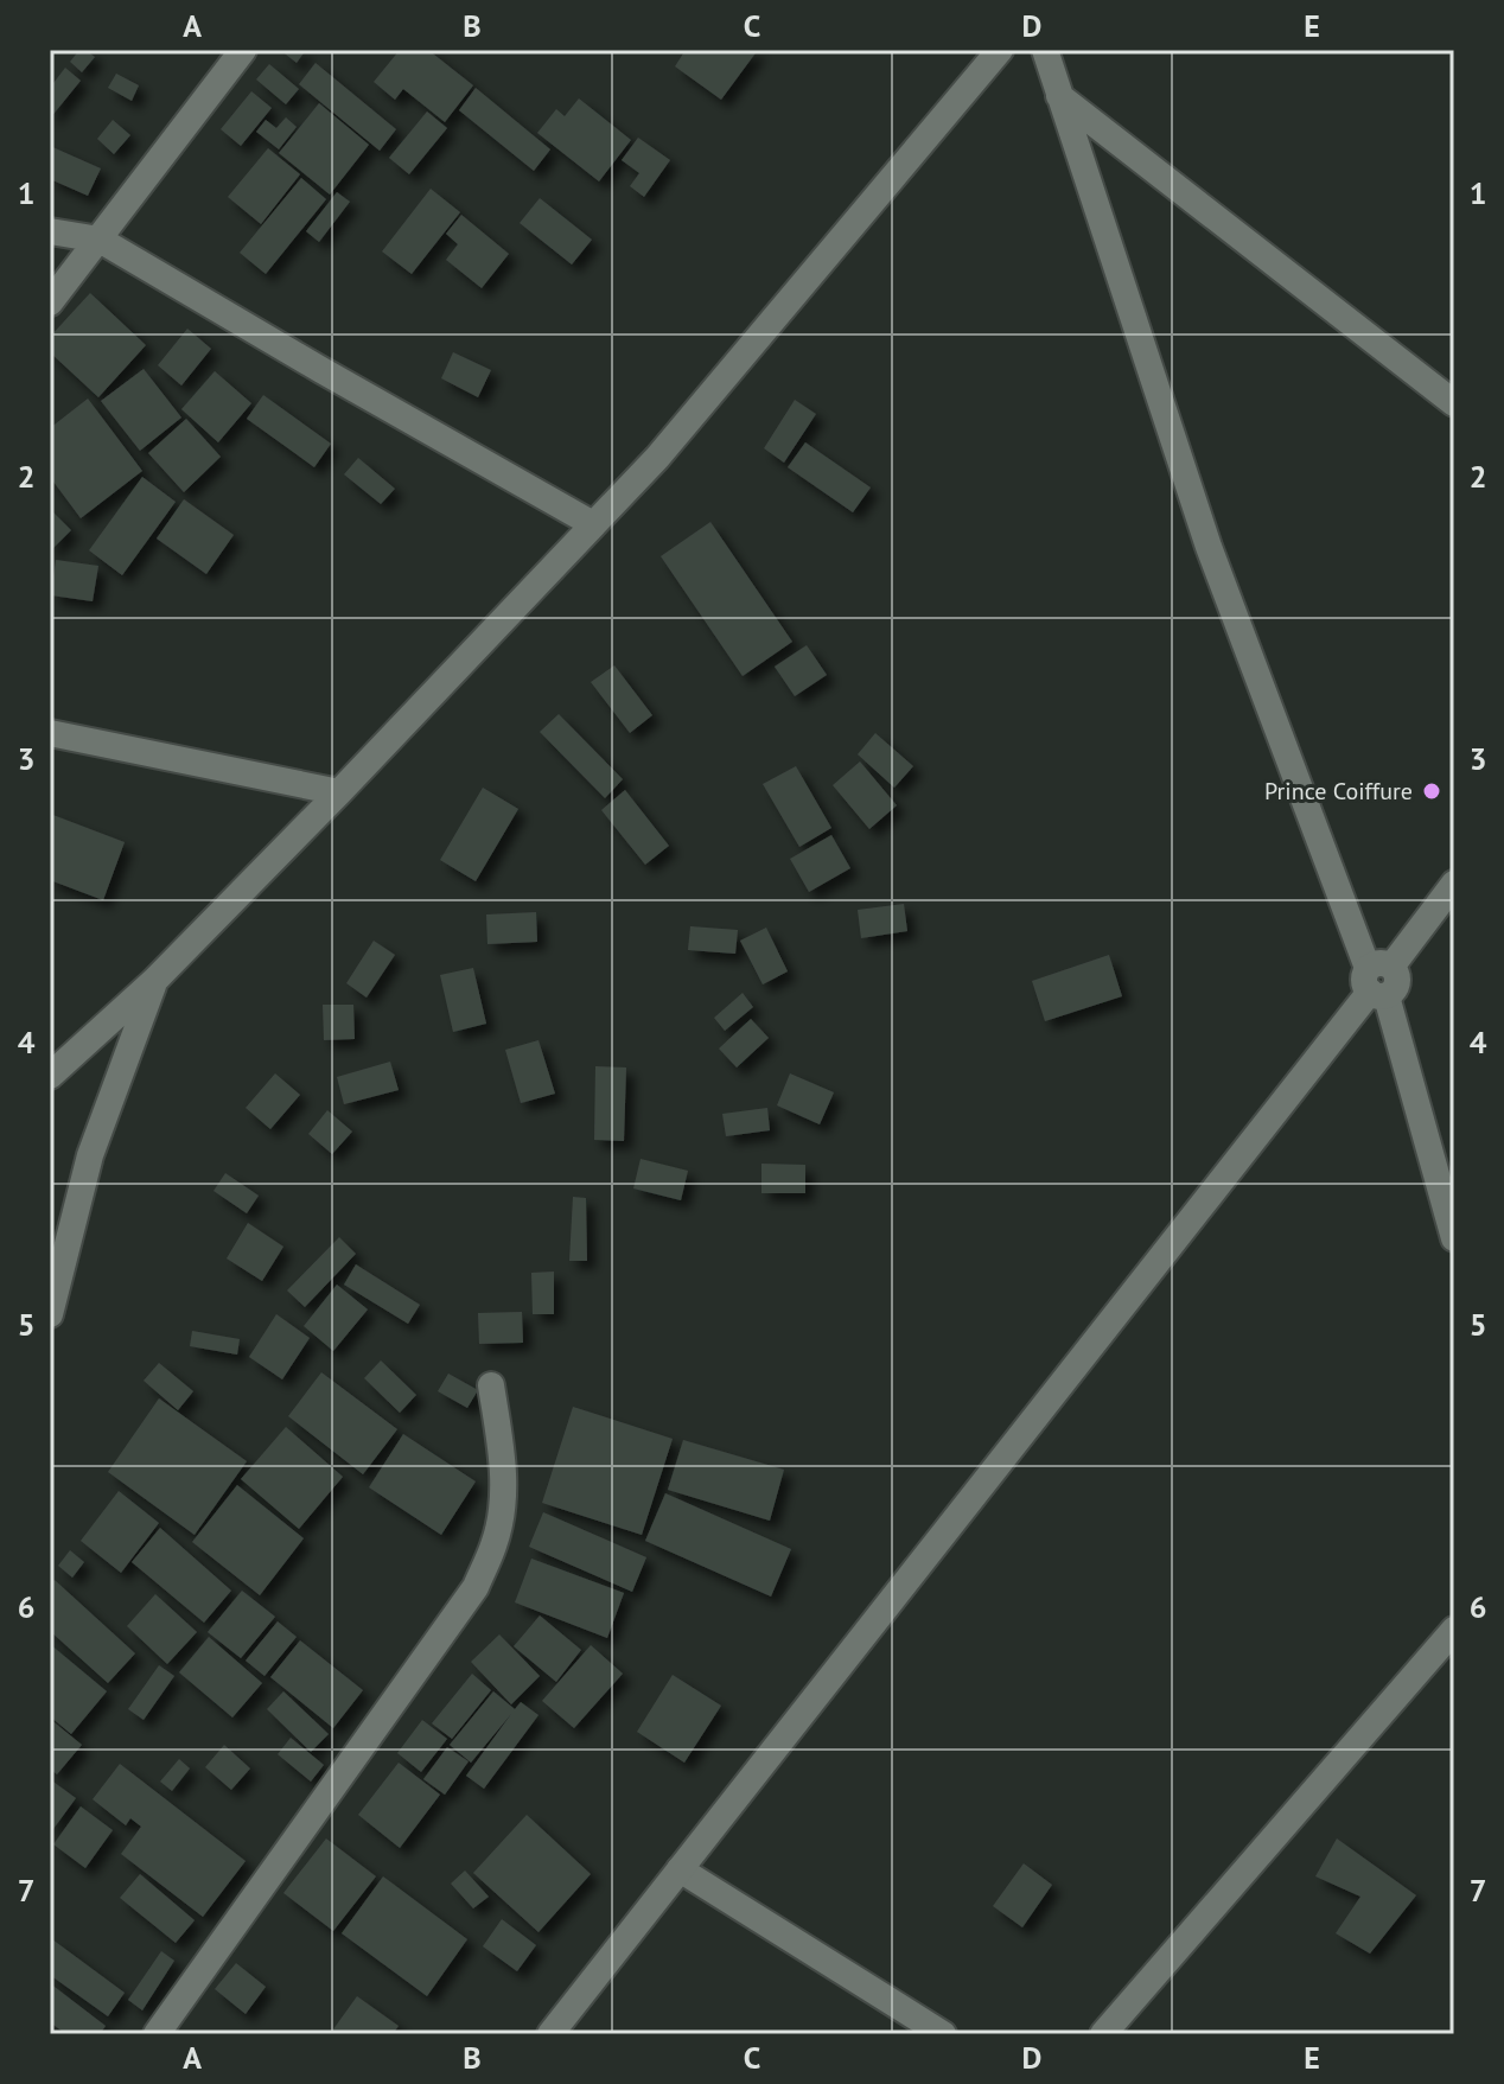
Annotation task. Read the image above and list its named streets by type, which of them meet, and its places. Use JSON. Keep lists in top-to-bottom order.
{
  "places": ["Prince Coiffure"],
  "grid": {
    "columns": [
      "A",
      "B",
      "C",
      "D",
      "E"
    ],
    "rows": [
      "1",
      "2",
      "3",
      "4",
      "5",
      "6",
      "7"
    ]
  }
}
